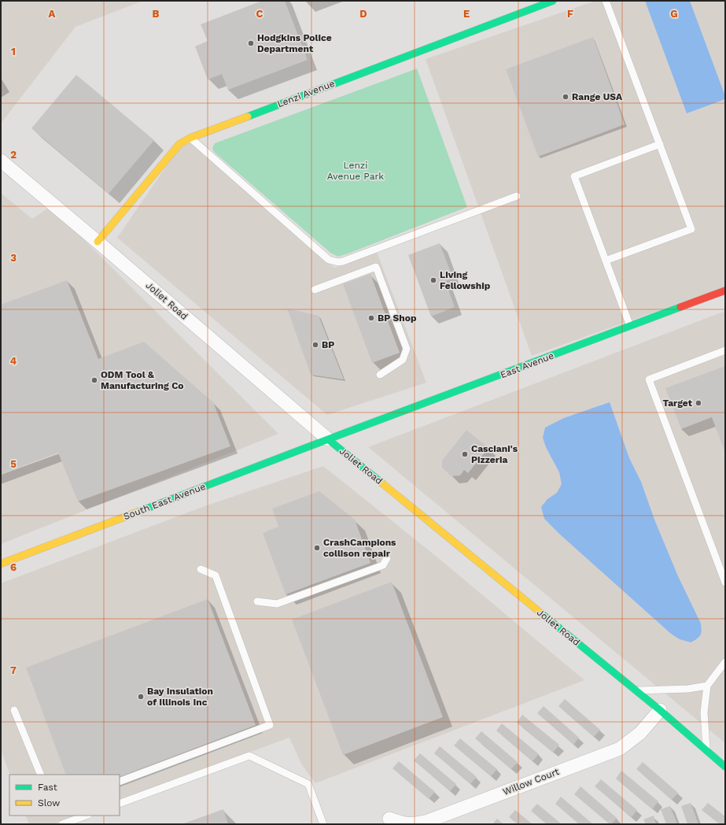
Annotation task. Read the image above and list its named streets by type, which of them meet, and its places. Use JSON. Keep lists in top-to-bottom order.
{
  "streets": {
    "street": [
      "Lenzi Avenue",
      "Joliet Road",
      "East Avenue",
      "South East Avenue",
      "Willow Court"
    ]
  },
  "crossings": [
    ["Lenzi Avenue", "Joliet Road"],
    ["Joliet Road", "East Avenue"],
    ["Joliet Road", "South East Avenue"],
    ["Joliet Road", "Willow Court"],
    ["East Avenue", "South East Avenue"]
  ],
  "parks": ["Lenzi Avenue Park"],
  "places": [
    "Hodgkins Police Department",
    "Range USA",
    "Living Fellowship",
    "BP Shop",
    "BP",
    "ODM Tool & Manufacturing Co",
    "Target",
    "Casciani's Pizzeria",
    "CrashCampions collison repair",
    "Bay Insulation of Illinois Inc"
  ],
  "legend": ["Fast", "Slow"],
  "grid": {
    "columns": [
      "A",
      "B",
      "C",
      "D",
      "E",
      "F",
      "G"
    ],
    "rows": [
      "1",
      "2",
      "3",
      "4",
      "5",
      "6",
      "7"
    ]
  }
}
